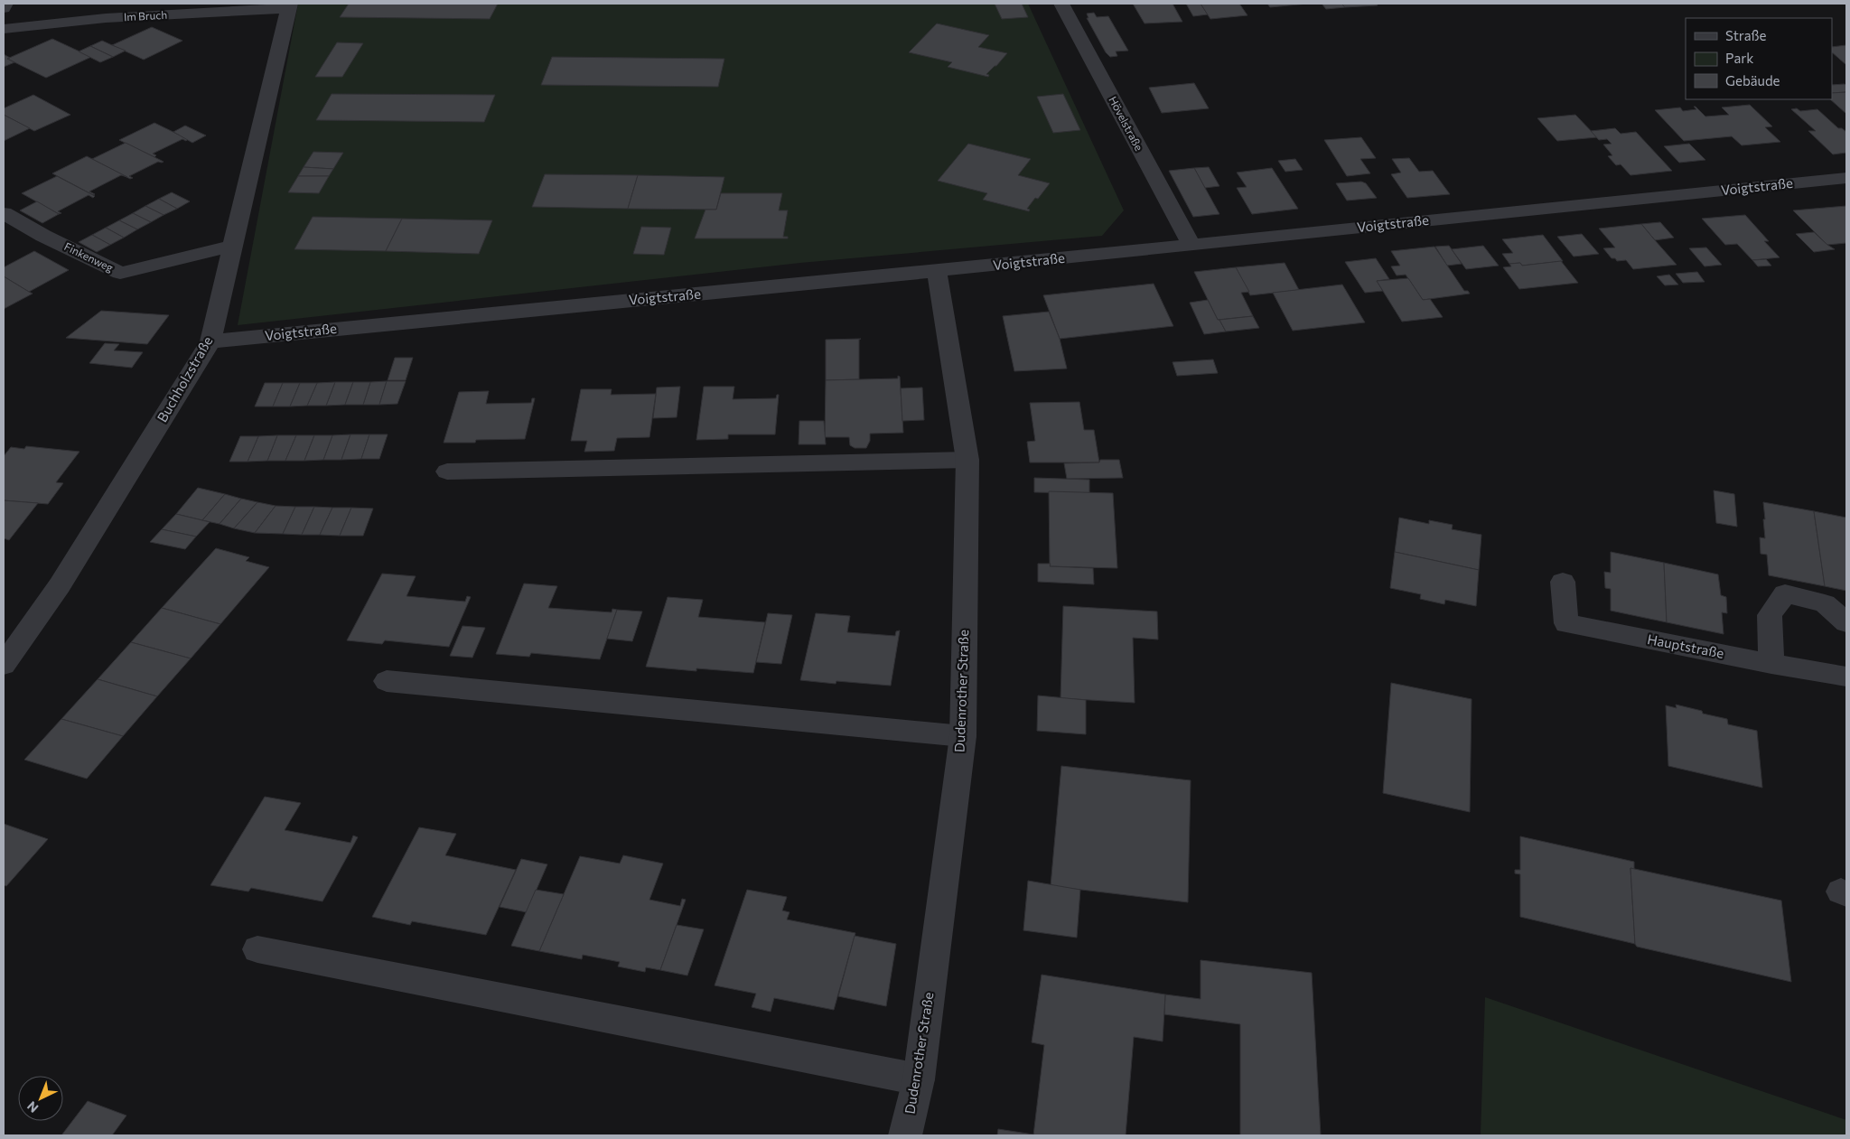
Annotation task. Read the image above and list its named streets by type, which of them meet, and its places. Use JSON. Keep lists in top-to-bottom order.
{
  "streets": {
    "street": [
      "Im Bruch",
      "Hövelstraße",
      "Voigtstraße",
      "Finkenweg",
      "Buchholzstraße",
      "Hauptstraße",
      "Dudenrother Straße"
    ]
  },
  "crossings": [
    ["Im Bruch", "Buchholzstraße"],
    ["Hövelstraße", "Voigtstraße"],
    ["Voigtstraße", "Buchholzstraße"],
    ["Voigtstraße", "Dudenrother Straße"],
    ["Finkenweg", "Buchholzstraße"]
  ],
  "legend": ["Straße", "Park", "Gebäude"],
  "north": "bottom left"
}
